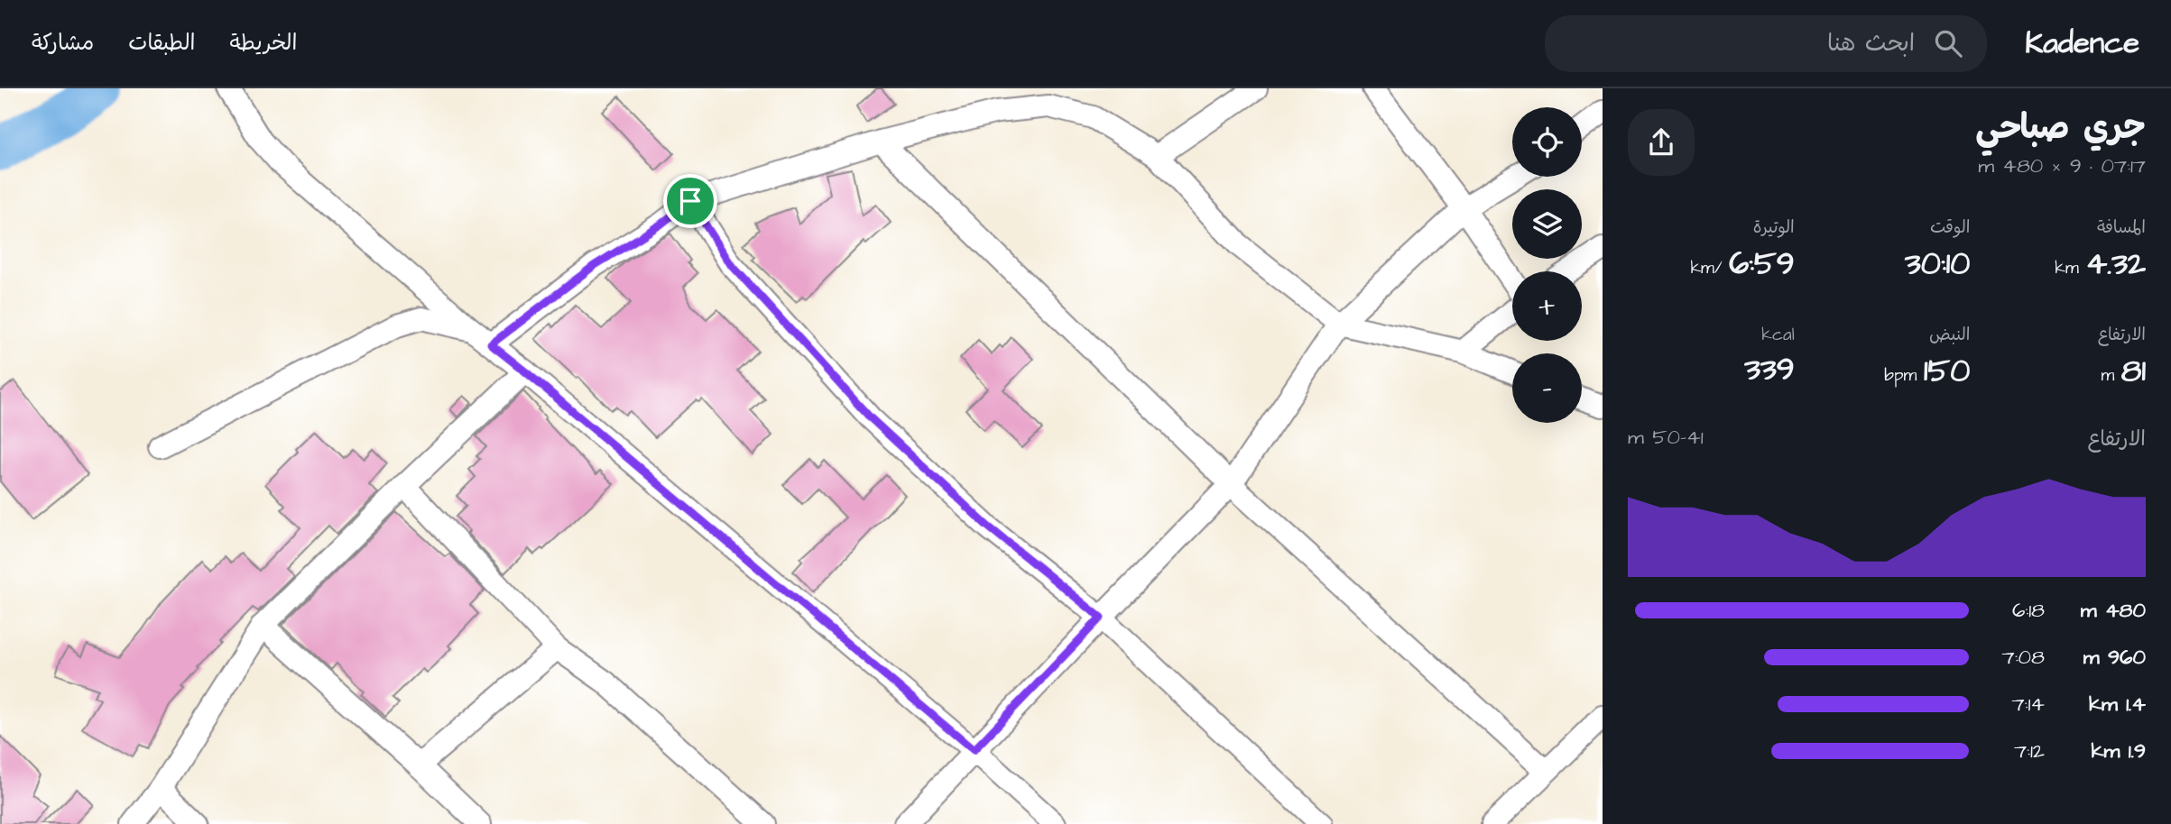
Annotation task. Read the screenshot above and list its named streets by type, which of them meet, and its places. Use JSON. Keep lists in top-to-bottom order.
{
  "page": {
    "header": "Kadence",
    "search": "ابحث هنا",
    "nav": ["الخريطة", "الطبقات", "مشاركة"],
    "heading": ["جري صباحي", "07:17 · 9 × 480 m"],
    "map_buttons": ["+", "−"],
    "stats": [
      ["المسافة", "4.32 km"],
      ["الوقت", "30:10"],
      ["الوتيرة", "6:59 /km"],
      ["الارتفاع", "81 m"],
      ["النبض", "150 bpm"],
      ["kcal", "339"]
    ],
    "chart": ["الارتفاع", "41–50 m"],
    "list": [
      {
        "name": "480 m",
        "note": "6:18"
      },
      {
        "name": "960 m",
        "note": "7:08"
      },
      {
        "name": "1.4 km",
        "note": "7:14"
      },
      {
        "name": "1.9 km",
        "note": "7:12"
      }
    ]
  }
}
